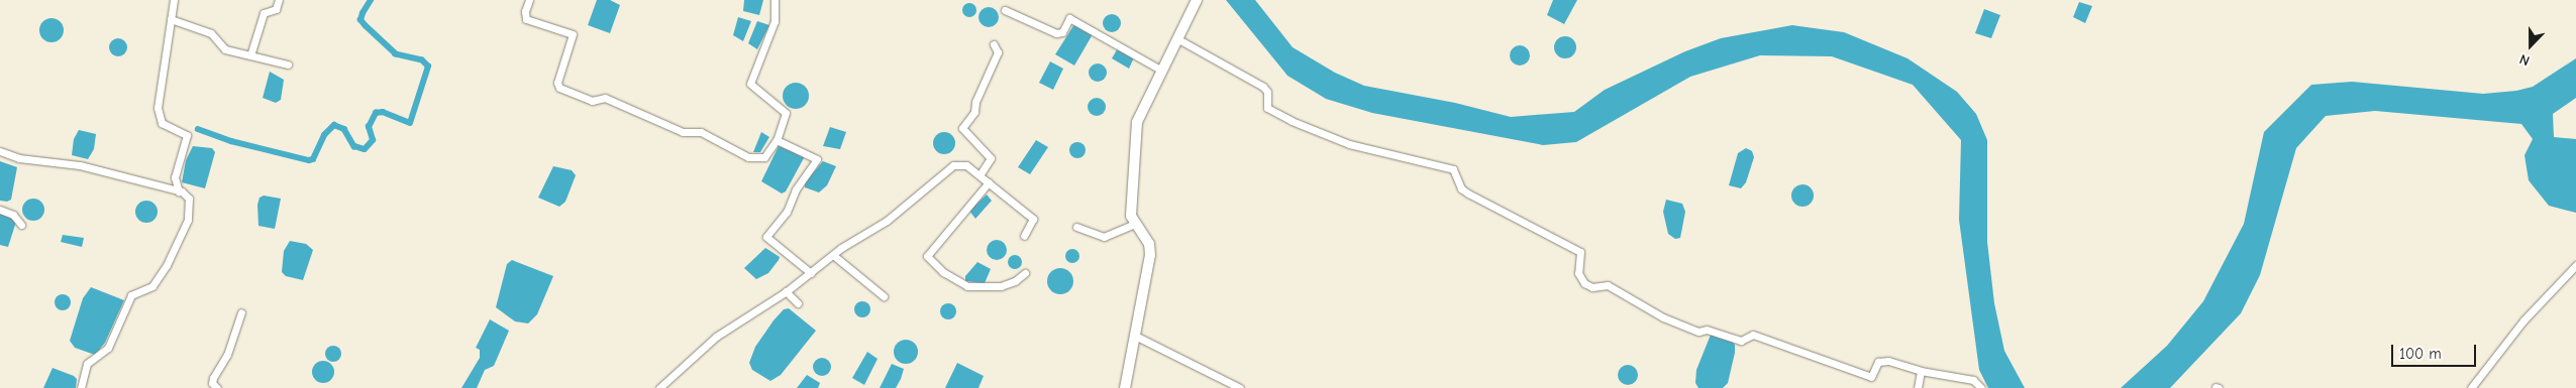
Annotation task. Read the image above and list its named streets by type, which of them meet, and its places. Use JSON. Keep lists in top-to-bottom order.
{
  "scale_bar": "100 m",
  "north": "bottom"
}
